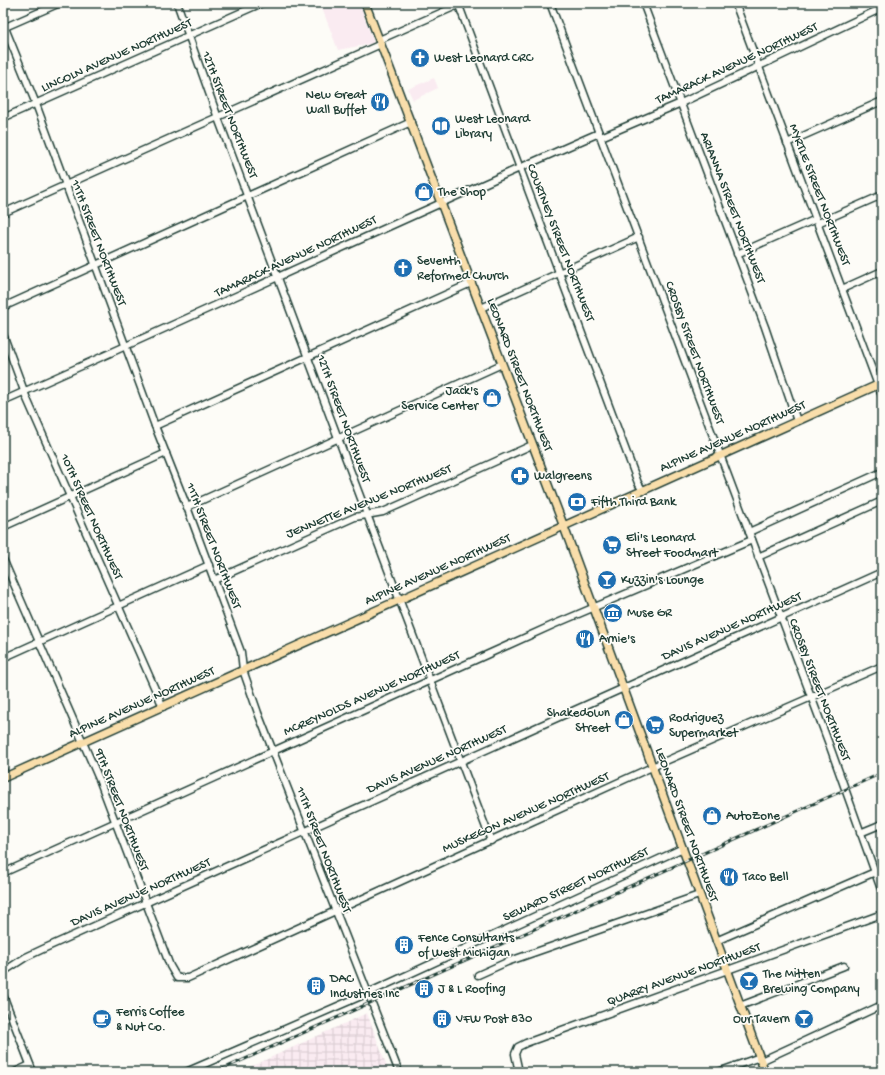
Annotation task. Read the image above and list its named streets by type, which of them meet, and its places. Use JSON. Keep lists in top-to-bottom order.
{
  "streets": {
    "main road": ["LEONARD STREET NORTHWEST", "ALPINE AVENUE NORTHWEST"],
    "street": [
      "LINCOLN AVENUE NORTHWEST",
      "TAMARACK AVENUE NORTHWEST",
      "12TH STREET NORTHWEST",
      "MYRTLE STREET NORTHWEST",
      "ARIANNA STREET NORTHWEST",
      "11TH STREET NORTHWEST",
      "COURTNEY STREET NORTHWEST",
      "CROSBY STREET NORTHWEST",
      "JENNETTE AVENUE NORTHWEST",
      "10TH STREET NORTHWEST",
      "DAVIS AVENUE NORTHWEST",
      "MCREYNOLDS AVENUE NORTHWEST",
      "9TH STREET NORTHWEST",
      "MUSKEGON AVENUE NORTHWEST",
      "SEWARD STREET NORTHWEST",
      "QUARRY AVENUE NORTHWEST"
    ]
  },
  "crossings": [
    ["LINCOLN AVENUE NORTHWEST", "12TH STREET NORTHWEST"],
    ["LINCOLN AVENUE NORTHWEST", "11TH STREET NORTHWEST"],
    ["TAMARACK AVENUE NORTHWEST", "12TH STREET NORTHWEST"],
    ["TAMARACK AVENUE NORTHWEST", "MYRTLE STREET NORTHWEST"],
    ["TAMARACK AVENUE NORTHWEST", "ARIANNA STREET NORTHWEST"],
    ["TAMARACK AVENUE NORTHWEST", "11TH STREET NORTHWEST"],
    ["TAMARACK AVENUE NORTHWEST", "COURTNEY STREET NORTHWEST"],
    ["TAMARACK AVENUE NORTHWEST", "CROSBY STREET NORTHWEST"],
    ["TAMARACK AVENUE NORTHWEST", "LEONARD STREET NORTHWEST"],
    ["TAMARACK AVENUE NORTHWEST", "10TH STREET NORTHWEST"],
    ["12TH STREET NORTHWEST", "ALPINE AVENUE NORTHWEST"],
    ["12TH STREET NORTHWEST", "JENNETTE AVENUE NORTHWEST"],
    ["12TH STREET NORTHWEST", "DAVIS AVENUE NORTHWEST"],
    ["12TH STREET NORTHWEST", "MCREYNOLDS AVENUE NORTHWEST"],
    ["12TH STREET NORTHWEST", "MUSKEGON AVENUE NORTHWEST"],
    ["MYRTLE STREET NORTHWEST", "ALPINE AVENUE NORTHWEST"],
    ["ARIANNA STREET NORTHWEST", "ALPINE AVENUE NORTHWEST"],
    ["11TH STREET NORTHWEST", "ALPINE AVENUE NORTHWEST"],
    ["11TH STREET NORTHWEST", "JENNETTE AVENUE NORTHWEST"],
    ["11TH STREET NORTHWEST", "DAVIS AVENUE NORTHWEST"],
    ["11TH STREET NORTHWEST", "MCREYNOLDS AVENUE NORTHWEST"],
    ["11TH STREET NORTHWEST", "MUSKEGON AVENUE NORTHWEST"],
    ["11TH STREET NORTHWEST", "SEWARD STREET NORTHWEST"],
    ["COURTNEY STREET NORTHWEST", "ALPINE AVENUE NORTHWEST"],
    ["CROSBY STREET NORTHWEST", "ALPINE AVENUE NORTHWEST"],
    ["CROSBY STREET NORTHWEST", "DAVIS AVENUE NORTHWEST"],
    ["CROSBY STREET NORTHWEST", "MCREYNOLDS AVENUE NORTHWEST"],
    ["CROSBY STREET NORTHWEST", "MUSKEGON AVENUE NORTHWEST"],
    ["LEONARD STREET NORTHWEST", "ALPINE AVENUE NORTHWEST"],
    ["LEONARD STREET NORTHWEST", "JENNETTE AVENUE NORTHWEST"],
    ["LEONARD STREET NORTHWEST", "DAVIS AVENUE NORTHWEST"],
    ["LEONARD STREET NORTHWEST", "MCREYNOLDS AVENUE NORTHWEST"],
    ["LEONARD STREET NORTHWEST", "MUSKEGON AVENUE NORTHWEST"],
    ["LEONARD STREET NORTHWEST", "SEWARD STREET NORTHWEST"],
    ["LEONARD STREET NORTHWEST", "QUARRY AVENUE NORTHWEST"],
    ["ALPINE AVENUE NORTHWEST", "10TH STREET NORTHWEST"],
    ["ALPINE AVENUE NORTHWEST", "9TH STREET NORTHWEST"],
    ["DAVIS AVENUE NORTHWEST", "9TH STREET NORTHWEST"],
    ["MCREYNOLDS AVENUE NORTHWEST", "9TH STREET NORTHWEST"],
    ["9TH STREET NORTHWEST", "MUSKEGON AVENUE NORTHWEST"]
  ],
  "places": {
    "church": ["West Leonard CRC", "Seventh Reformed Church"],
    "restaurant": ["New Great Wall Buffet", "Arnie's", "Taco Bell"],
    "library": ["West Leonard Library"],
    "shop": [
      "The Shop",
      "Jack's Service Center",
      "Shakedown Street",
      "AutoZone"
    ],
    "pharmacy": ["Walgreens"],
    "bank": ["Fifth Third Bank"],
    "supermarket": ["Eli's Leonard Street Foodmart", "Rodriguez Supermarket"],
    "bar": ["Kuzzin's Lounge", "The Mitten Brewing Company", "Our Tavern"],
    "museum": ["Muse GR"],
    "building": [
      "Fence Consultants of West Michigan",
      "DAC Industries Inc",
      "J & L Roofing",
      "VFW Post 830"
    ],
    "cafe": ["Ferris Coffee & Nut Co."]
  }
}
